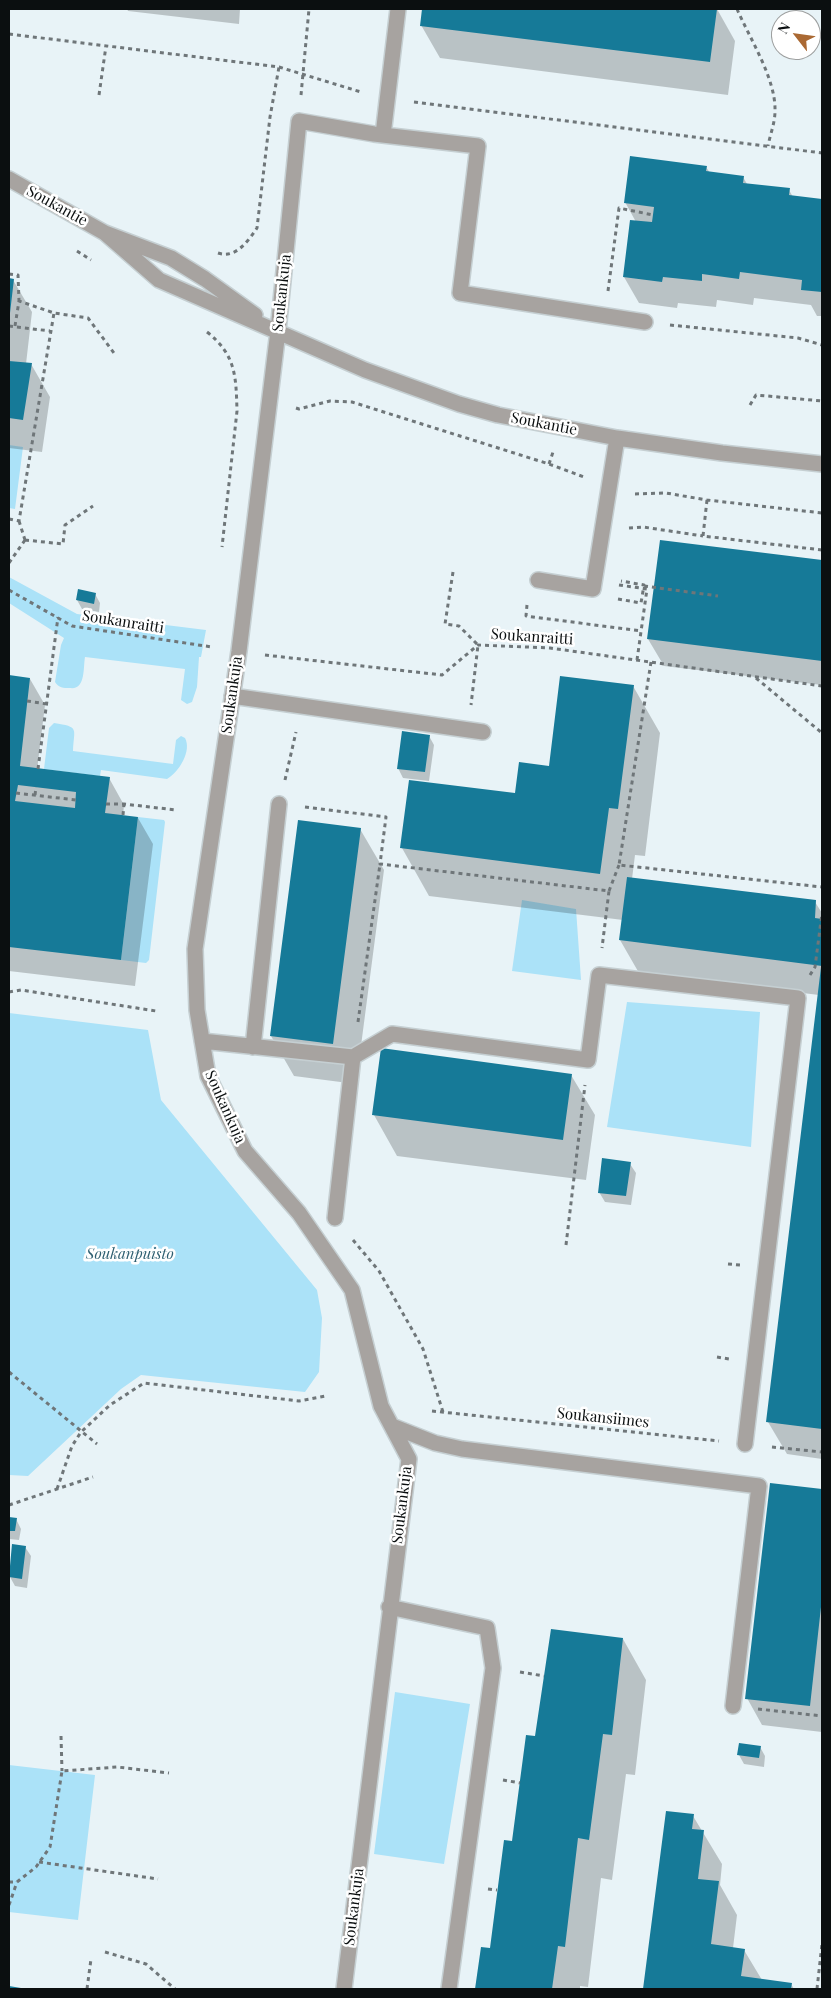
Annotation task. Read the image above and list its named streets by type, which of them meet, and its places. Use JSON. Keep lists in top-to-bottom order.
{
  "streets": {
    "street": ["Soukantie", "Soukankuja"],
    "path": ["Soukanraitti", "Soukansiimes"]
  },
  "crossings": [
    ["Soukantie", "Soukankuja"]
  ],
  "parks": ["Soukanpuisto"],
  "north": "top left"
}
